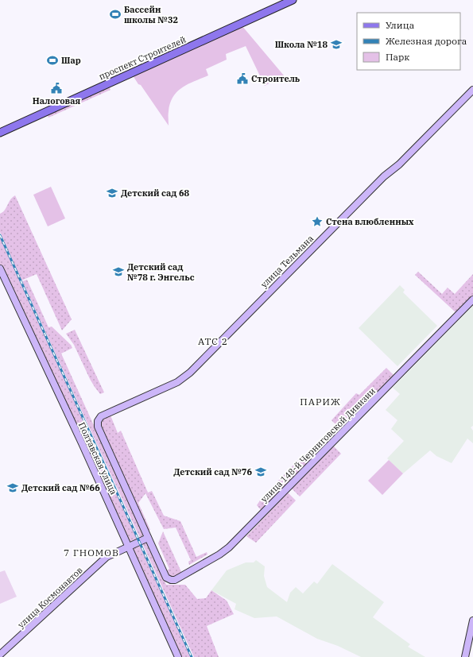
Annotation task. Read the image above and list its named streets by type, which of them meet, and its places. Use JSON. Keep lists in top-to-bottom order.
{
  "streets": {
    "main road": ["проспект Строителей"],
    "street": [
      "улица Тельмана",
      "улица 148-й Черниговской Дивизии",
      "Полтавская улица",
      "улица Космонавтов"
    ]
  },
  "crossings": [
    ["улица Тельмана", "Полтавская улица"],
    ["улица 148-й Черниговской Дивизии", "Полтавская улица"],
    ["Полтавская улица", "улица Космонавтов"]
  ],
  "districts": ["АТС 2", "ПАРИЖ", "7 ГНОМОВ"],
  "places": {
    "sports": ["Бассейн школы №32", "Шар"],
    "school or university": [
      "Школа №18",
      "Детский сад 68",
      "Детский сад №78 г. Энгельс",
      "Детский сад №76",
      "Детский сад №66"
    ],
    "public building": ["Строитель", "Налоговая"],
    "place": ["Стена влюбленных"]
  },
  "legend": ["Улица", "Железная дорога", "Парк"]
}
